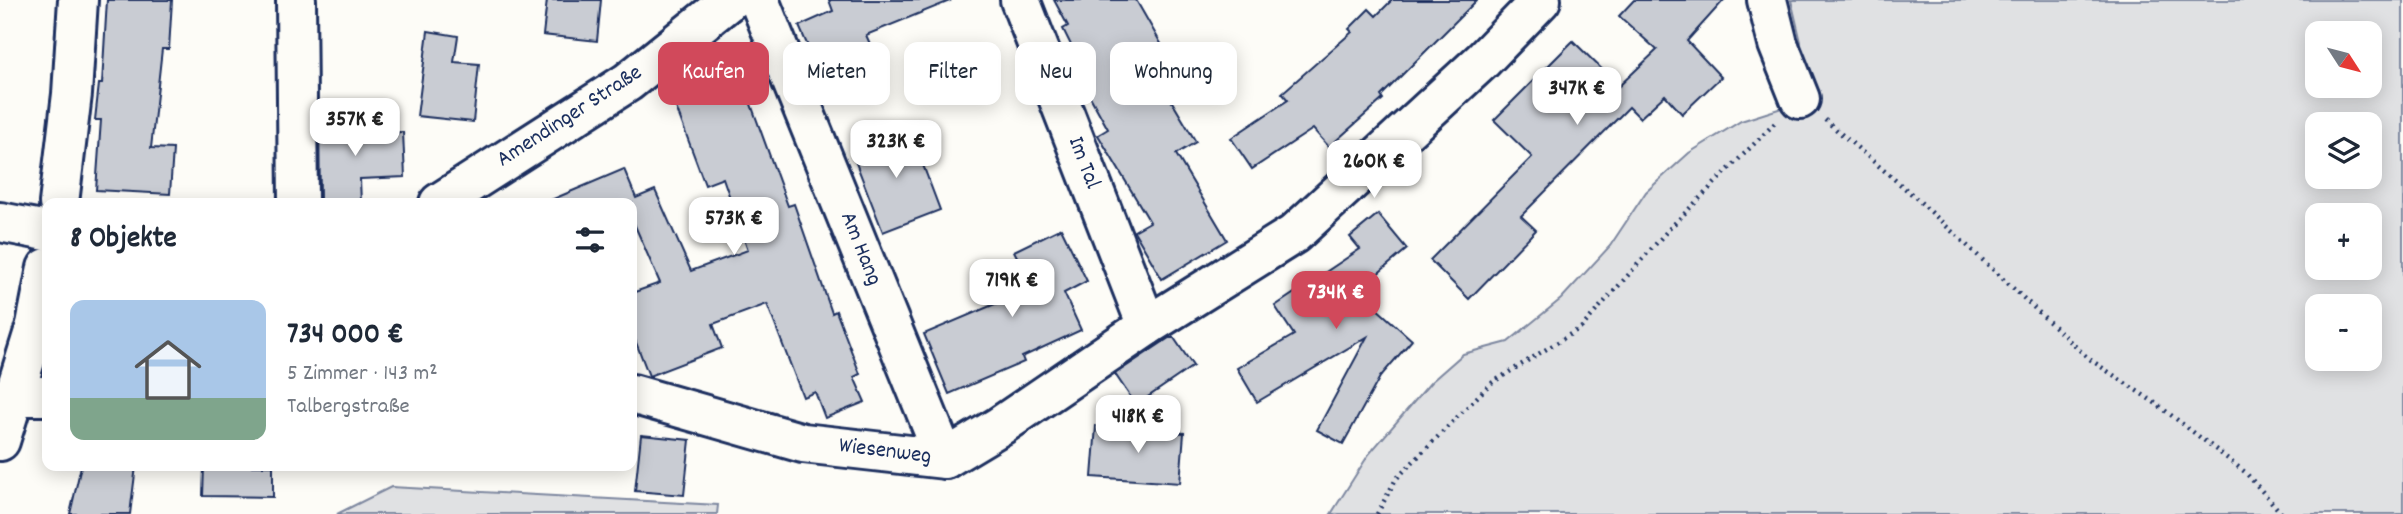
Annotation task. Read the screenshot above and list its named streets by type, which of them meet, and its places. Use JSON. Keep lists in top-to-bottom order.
{
  "streets": {
    "street": [
      "Amendinger Straße",
      "Im Tal",
      "Am Hang",
      "Wiesenweg"
    ]
  },
  "crossings": [
    ["Im Tal", "Wiesenweg"],
    ["Am Hang", "Wiesenweg"]
  ],
  "north": "bottom right",
  "page": {
    "map_buttons": ["+", "−"],
    "chip": [
      "Kaufen",
      "Mieten",
      "Filter",
      "Neu",
      "Wohnung"
    ],
    "price": [
      "347K €",
      "357K €",
      "323K €",
      "260K €",
      "573K €",
      "719K €",
      "734K €",
      "418K €"
    ],
    "heading": "8 Objekte",
    "list": [
      {
        "name": "734 000 €",
        "note": "5 Zimmer · 143 m² · Talbergstraße"
      }
    ]
  }
}
